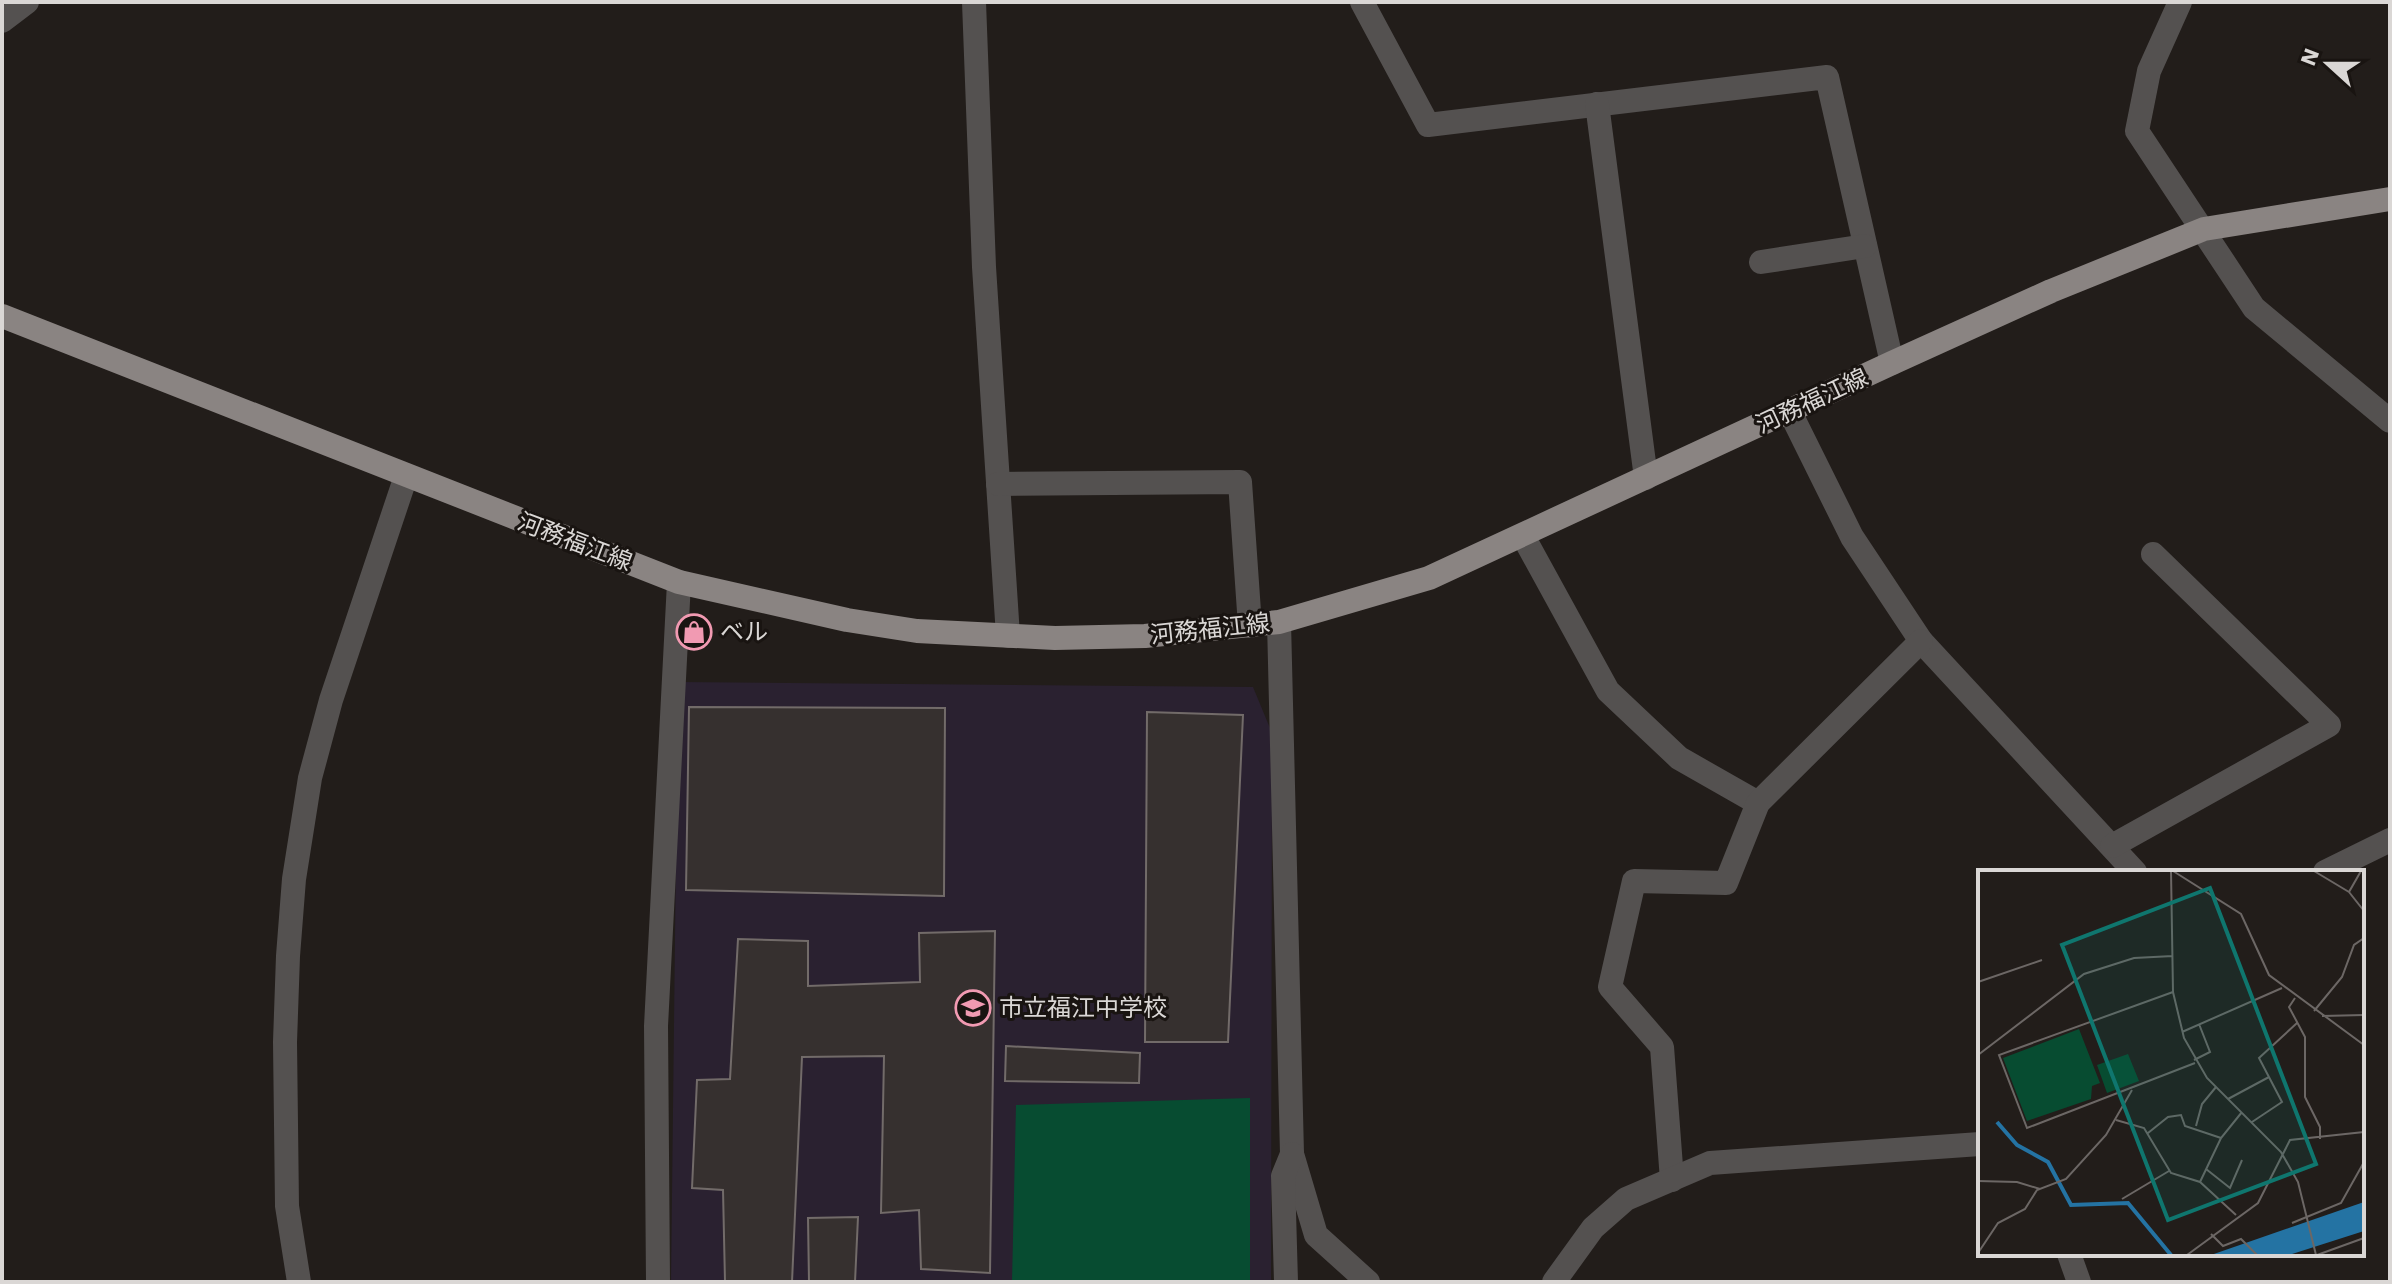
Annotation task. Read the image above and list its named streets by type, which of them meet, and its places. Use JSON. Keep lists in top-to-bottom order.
{
  "streets": {
    "main road": ["河務福江線"]
  },
  "places": {
    "shop": ["ベル"],
    "school or university": ["市立福江中学校"]
  },
  "north": "left"
}
